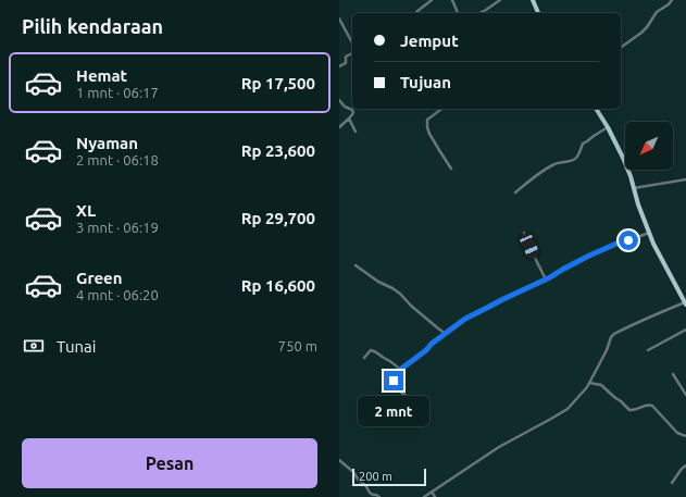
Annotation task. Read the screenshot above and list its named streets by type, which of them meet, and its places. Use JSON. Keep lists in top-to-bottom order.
{
  "scale_bar": "200 m",
  "north": "bottom left",
  "page": {
    "heading": "Pilih kendaraan",
    "banner": ["Jemput", "Tujuan"],
    "list": [
      {
        "name": "Hemat",
        "note": "1 mnt · 06:17",
        "value": "Rp 17,500"
      },
      {
        "name": "Nyaman",
        "note": "2 mnt · 06:18",
        "value": "Rp 23,600"
      },
      {
        "name": "XL",
        "note": "3 mnt · 06:19",
        "value": "Rp 29,700"
      },
      {
        "name": "Green",
        "note": "4 mnt · 06:20",
        "value": "Rp 16,600"
      }
    ],
    "pay": ["Tunai", "750 m"],
    "bubble": "2 mnt",
    "buttons": "Pesan",
    "scale": "200 m"
  }
}
